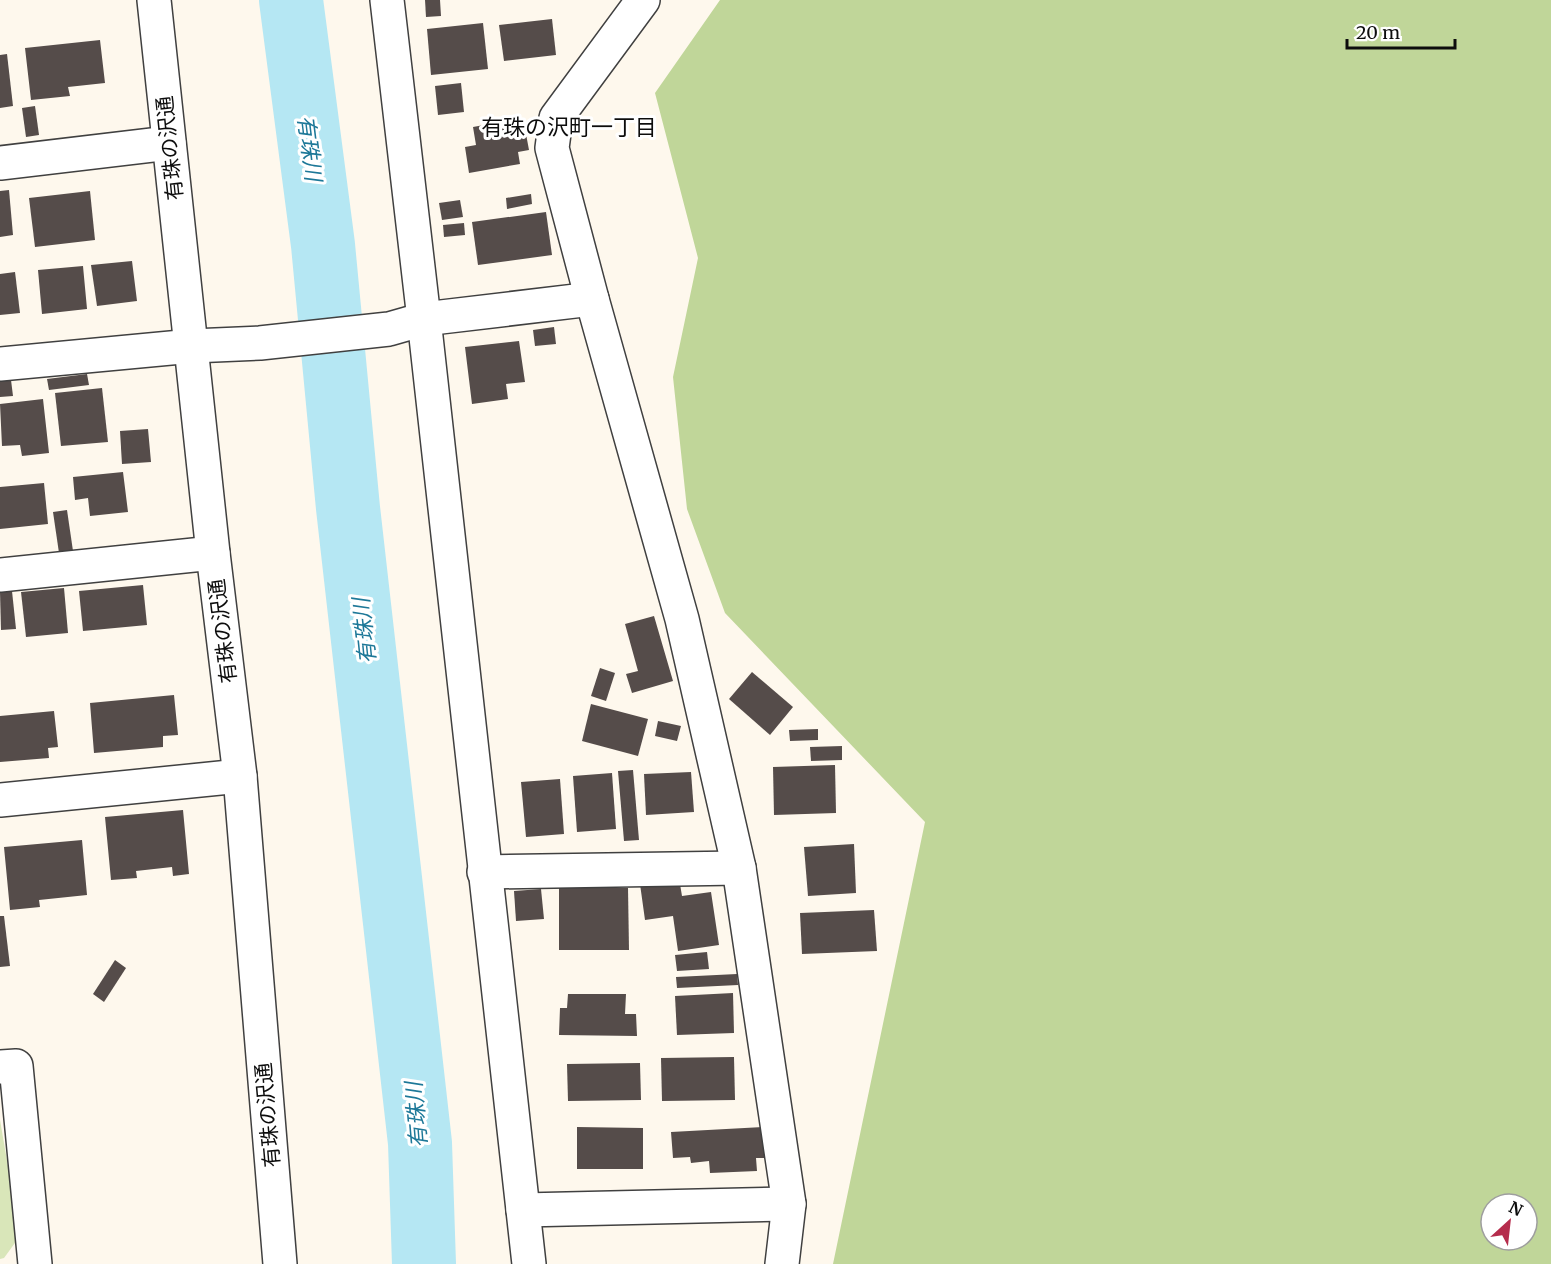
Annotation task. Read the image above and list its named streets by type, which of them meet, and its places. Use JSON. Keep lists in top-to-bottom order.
{
  "streets": {
    "street": ["有珠の沢通"]
  },
  "districts": ["有珠の沢町一丁目"],
  "water": ["有珠川"],
  "scale_bar": "20 m",
  "north": "top right"
}
